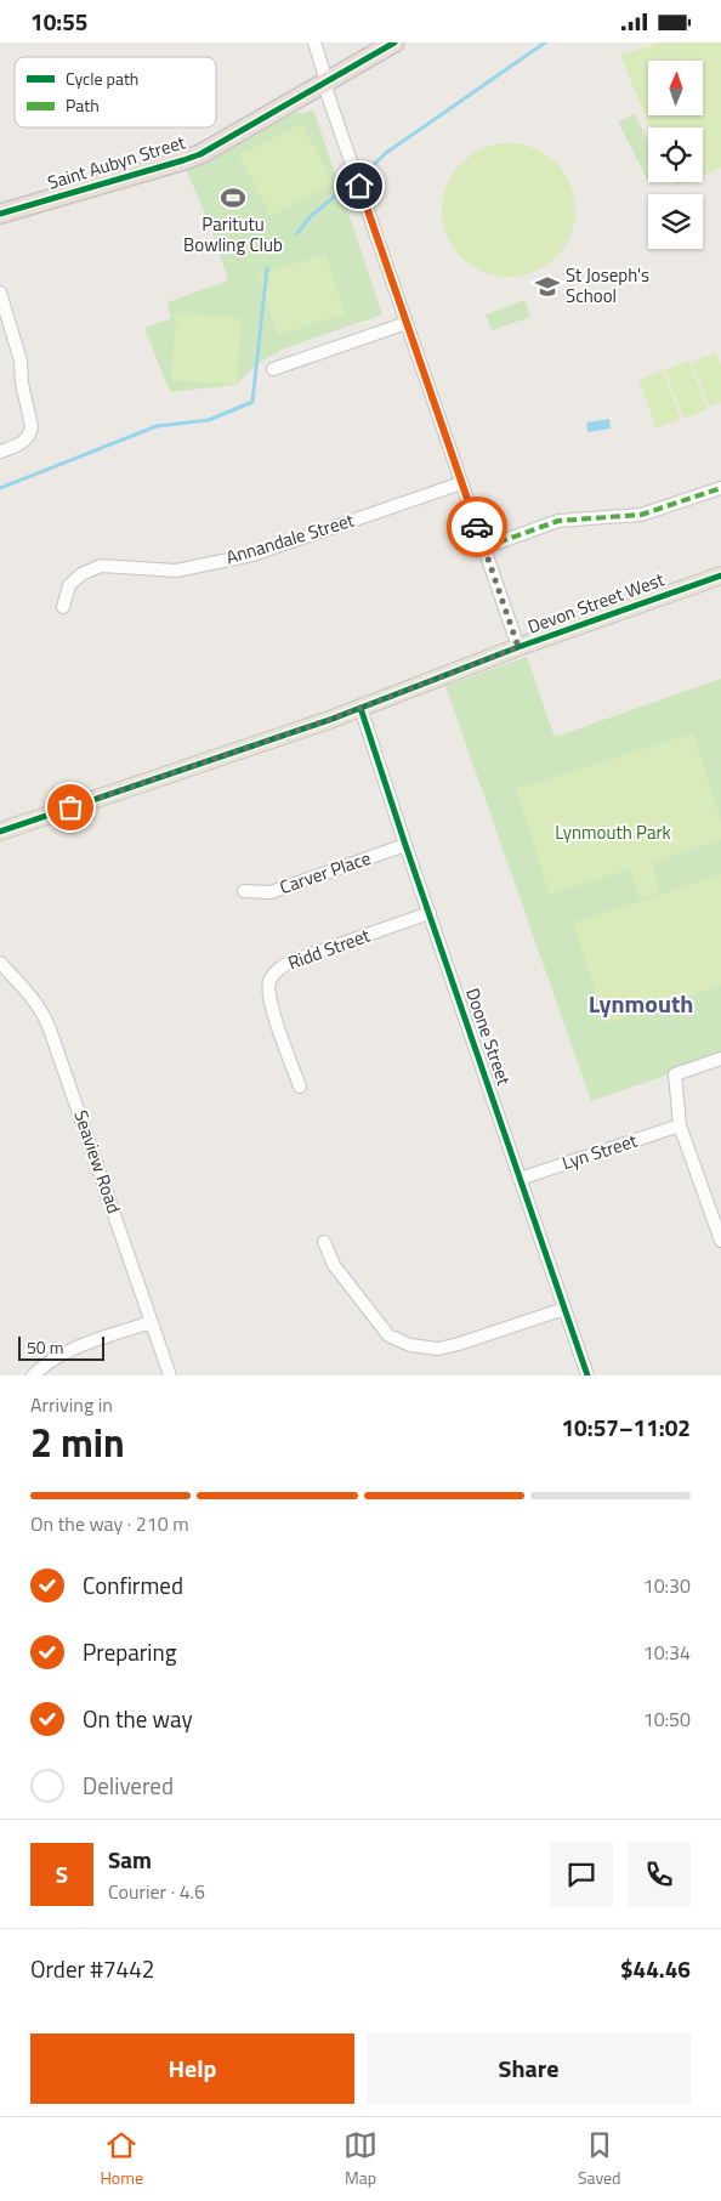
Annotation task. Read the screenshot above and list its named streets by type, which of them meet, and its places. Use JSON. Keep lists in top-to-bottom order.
{
  "streets": {
    "highway": ["Saint Aubyn Street"],
    "main road": ["Devon Street West"],
    "street": [
      "Annandale Street",
      "Carver Place",
      "Ridd Street",
      "Doone Street",
      "Lyn Street",
      "Seaview Road"
    ]
  },
  "crossings": [
    ["Devon Street West", "Doone Street"],
    ["Carver Place", "Doone Street"],
    ["Ridd Street", "Doone Street"],
    ["Doone Street", "Lyn Street"]
  ],
  "districts": ["Lynmouth"],
  "parks": ["Lynmouth Park"],
  "places": {
    "sports": ["Paritutu Bowling Club"],
    "school or university": ["St Joseph's School"]
  },
  "legend": ["Cycle path", "Path"],
  "scale_bar": "50 m",
  "north": "top",
  "page": {
    "status": "10:55",
    "scale": "50 m",
    "heading": ["2 min", "Arriving in", "10:57–11:02"],
    "panel": [
      "Sam",
      "Courier · 4.6",
      "Order #7442",
      "$44.46"
    ],
    "bar": "On the way · 210 m",
    "list": [
      ["Confirmed", "10:30"],
      ["Preparing", "10:34"],
      ["On the way", "10:50"],
      "Delivered"
    ],
    "round": "S",
    "buttons": ["Help", "Share"],
    "tabs": ["Home", "Map", "Saved"]
  }
}
